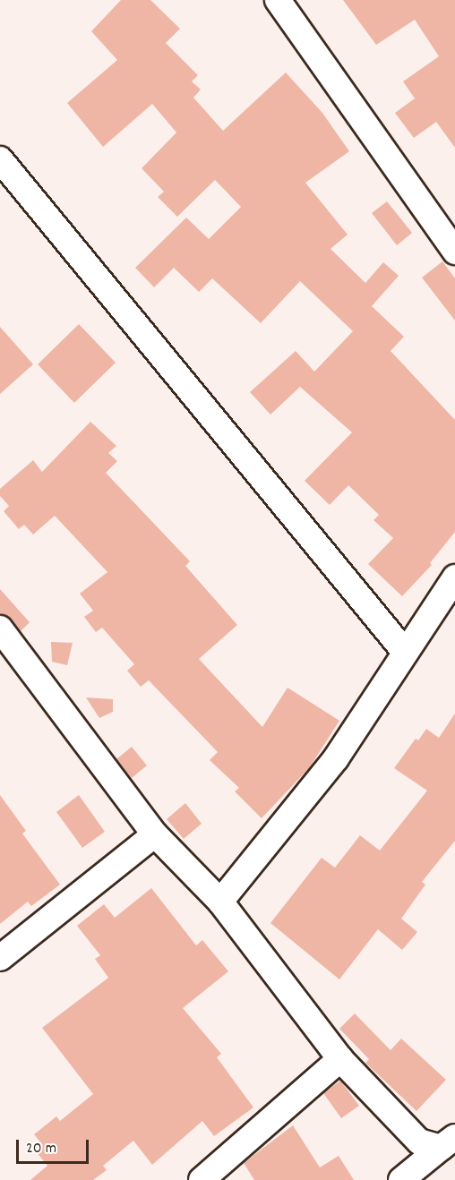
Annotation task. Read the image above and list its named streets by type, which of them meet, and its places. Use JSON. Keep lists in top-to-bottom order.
{
  "scale_bar": "20 m"
}
